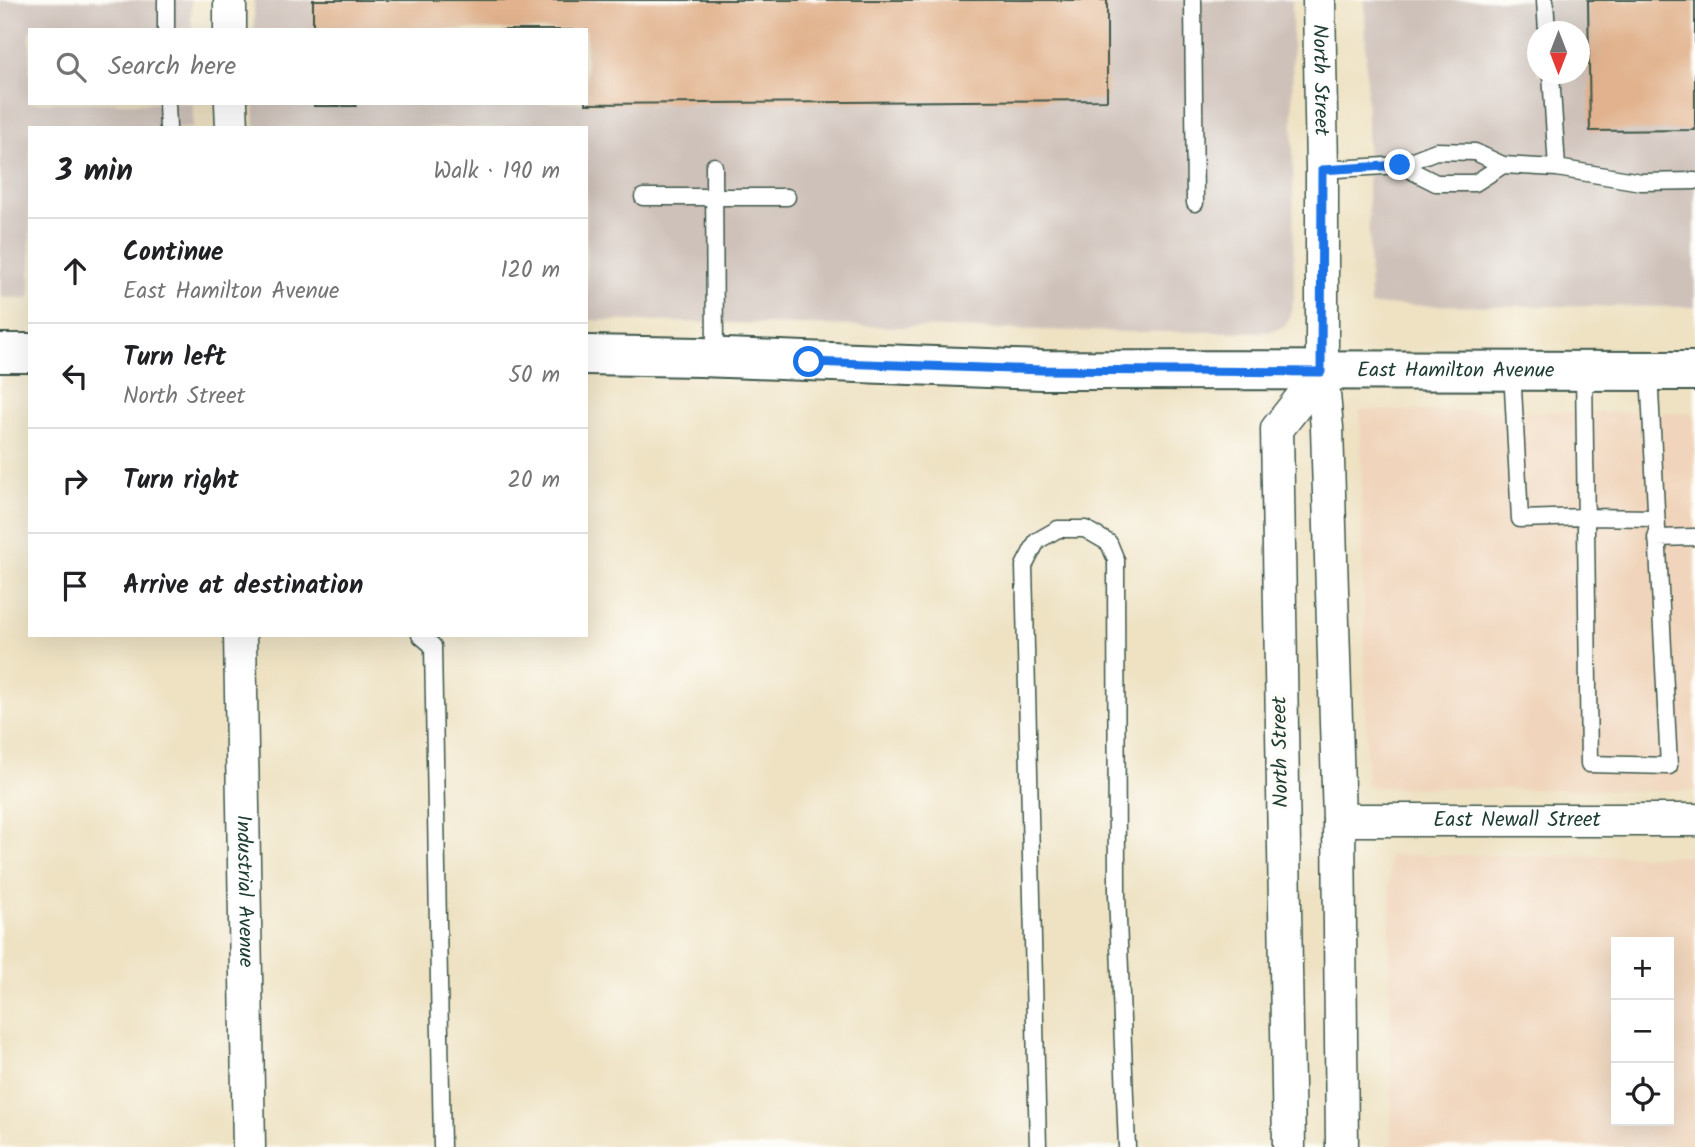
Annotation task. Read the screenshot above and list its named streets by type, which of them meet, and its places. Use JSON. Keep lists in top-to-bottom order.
{
  "streets": {
    "main road": ["East Hamilton Avenue"],
    "street": ["North Street", "East Newall Street", "Industrial Avenue"]
  },
  "crossings": [
    ["North Street", "East Hamilton Avenue"],
    ["North Street", "East Newall Street"]
  ],
  "north": "bottom",
  "page": {
    "search": "Search here",
    "heading": ["3 min", "Walk · 190 m"],
    "list": [
      ["Continue", "East Hamilton Avenue", "120 m"],
      ["Turn left", "North Street", "50 m"],
      ["Turn right", "20 m"],
      "Arrive at destination"
    ],
    "map_buttons": ["+", "−"]
  }
}
